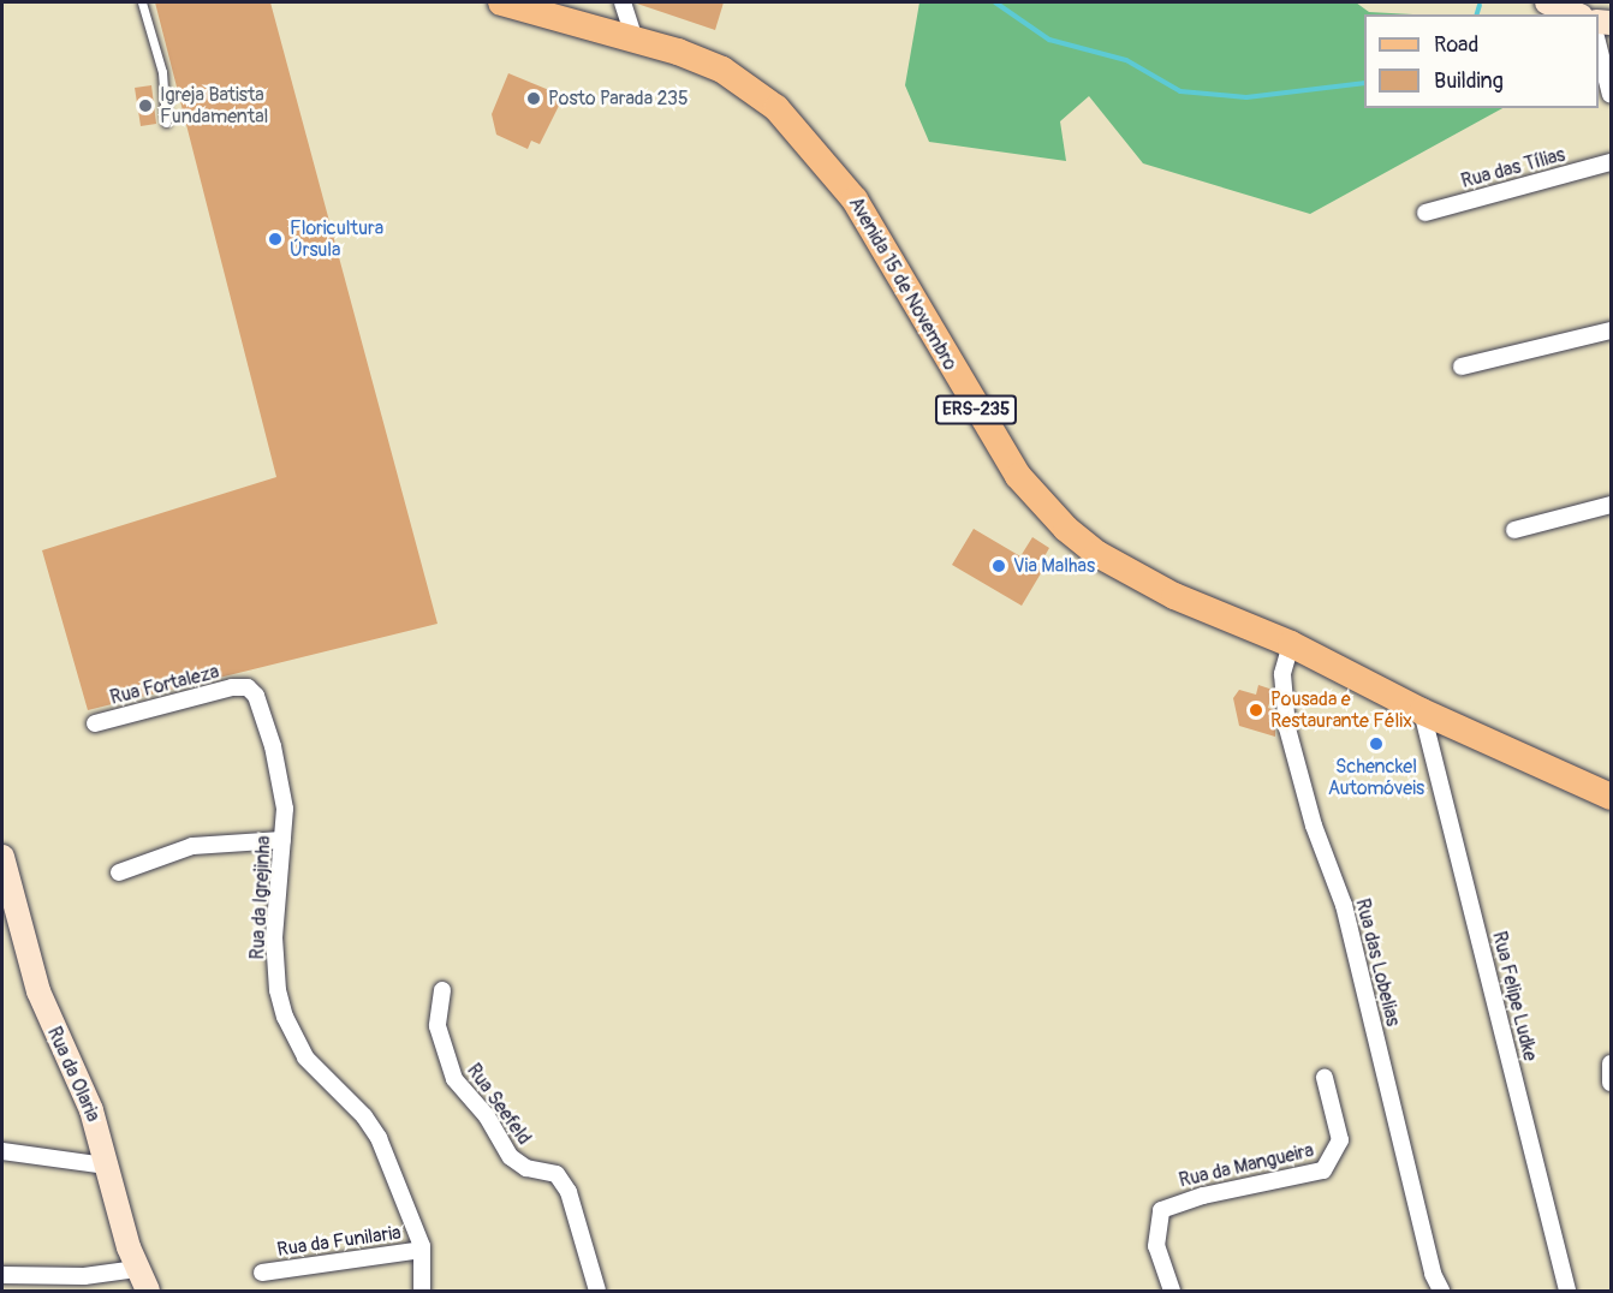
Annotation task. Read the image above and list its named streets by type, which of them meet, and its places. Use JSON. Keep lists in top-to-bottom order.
{
  "streets": {
    "main road": ["Avenida 15 de Novembro", "ERS-235"],
    "street": [
      "Rua das Tílias",
      "Rua Fortaleza",
      "Rua da Igrejinha",
      "Rua das Lobelias",
      "Rua Felipe Ludke",
      "Rua da Olaria",
      "Rua Seefeld",
      "Rua da Mangueira",
      "Rua da Funilaria"
    ]
  },
  "crossings": [
    ["Avenida 15 de Novembro", "Rua das Lobelias"],
    ["Avenida 15 de Novembro", "Rua Felipe Ludke"],
    ["Rua Fortaleza", "Rua da Igrejinha"],
    ["Rua da Igrejinha", "Rua da Funilaria"]
  ],
  "places": [
    "Posto Parada 235",
    "Igreja Batista Fundamental",
    "Floricultura Úrsula",
    "Via Malhas",
    "Pousada e Restaurante Félix",
    "Schenckel Automóveis"
  ],
  "legend": ["Road", "Building"]
}
